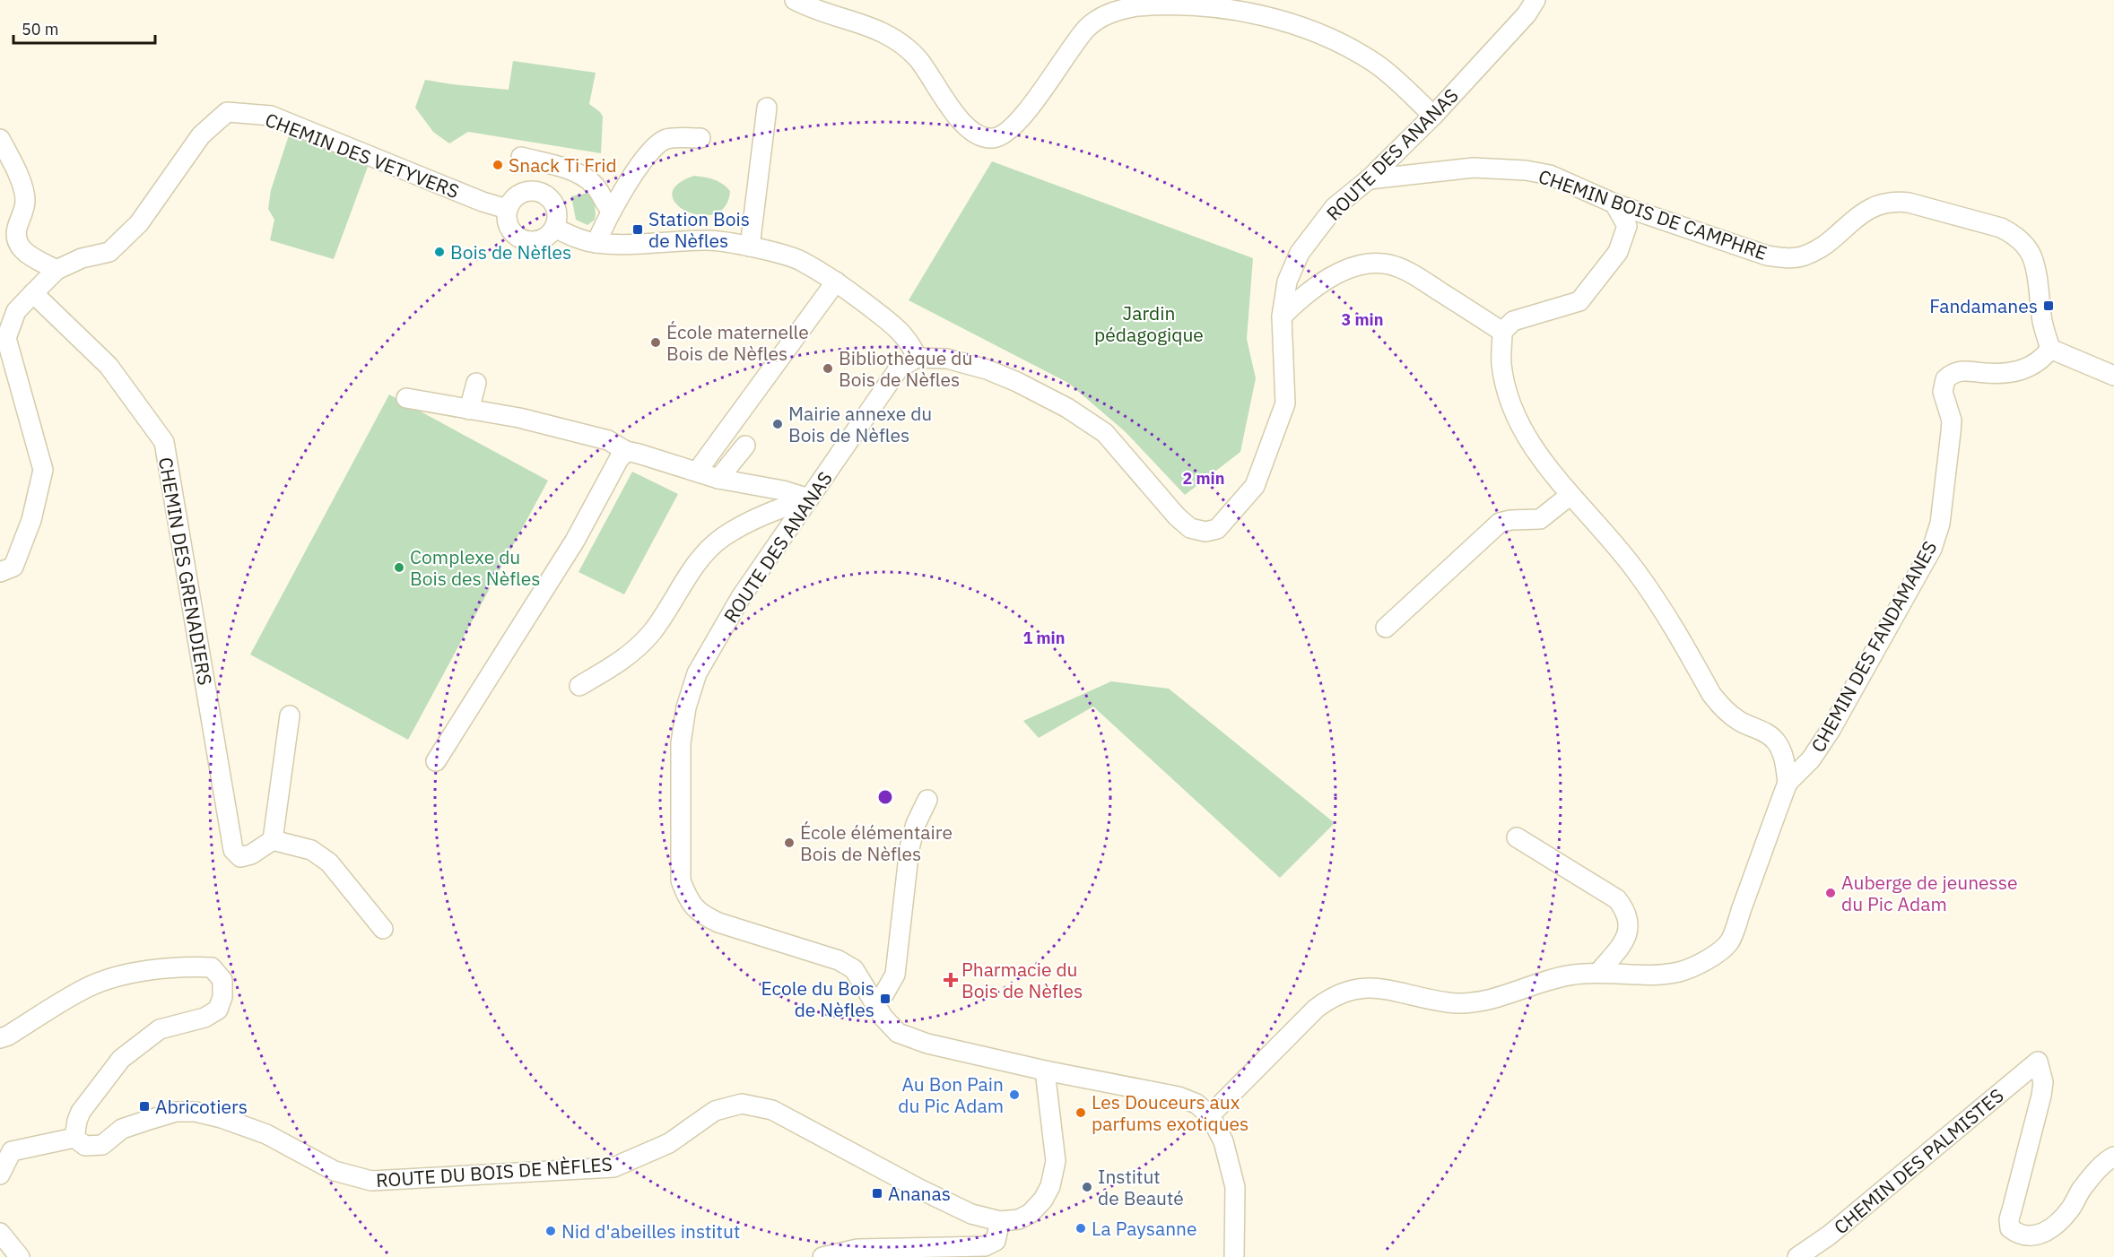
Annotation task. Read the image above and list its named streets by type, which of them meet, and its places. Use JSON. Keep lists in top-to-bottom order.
{
  "streets": {
    "street": [
      "ROUTE DES ANANAS",
      "CHEMIN DES VETYVERS",
      "CHEMIN BOIS DE CAMPHRE",
      "CHEMIN DES GRENADIERS",
      "CHEMIN DES FANDAMANES",
      "CHEMIN DES PALMISTES",
      "ROUTE DU BOIS DE NÈFLES"
    ]
  },
  "crossings": [
    ["ROUTE DES ANANAS", "CHEMIN BOIS DE CAMPHRE"],
    ["ROUTE DES ANANAS", "ROUTE DU BOIS DE NÈFLES"],
    ["CHEMIN BOIS DE CAMPHRE", "CHEMIN DES FANDAMANES"]
  ],
  "parks": ["Jardin pédagogique"],
  "places": {
    "other": [
      "Snack Ti Frid",
      "Bois de Nèfles",
      "École maternelle Bois de Nèfles",
      "Bibliothèque du Bois de Nèfles",
      "Mairie annexe du Bois de Nèfles",
      "Complexe du Bois des Nèfles",
      "École élémentaire Bois de Nèfles",
      "Auberge de jeunesse du Pic Adam",
      "Au Bon Pain du Pic Adam",
      "Les Douceurs aux parfums exotiques",
      "Institut de Beauté",
      "La Paysanne",
      "Nid d'abeilles institut"
    ],
    "transit": [
      "Station Bois de Nèfles",
      "Fandamanes",
      "Ecole du Bois de Nèfles",
      "Abricotiers",
      "Ananas"
    ],
    "health": ["Pharmacie du Bois de Nèfles"]
  },
  "scale_bar": "50 m",
  "rings": ["3 min", "2 min", "1 min"]
}
